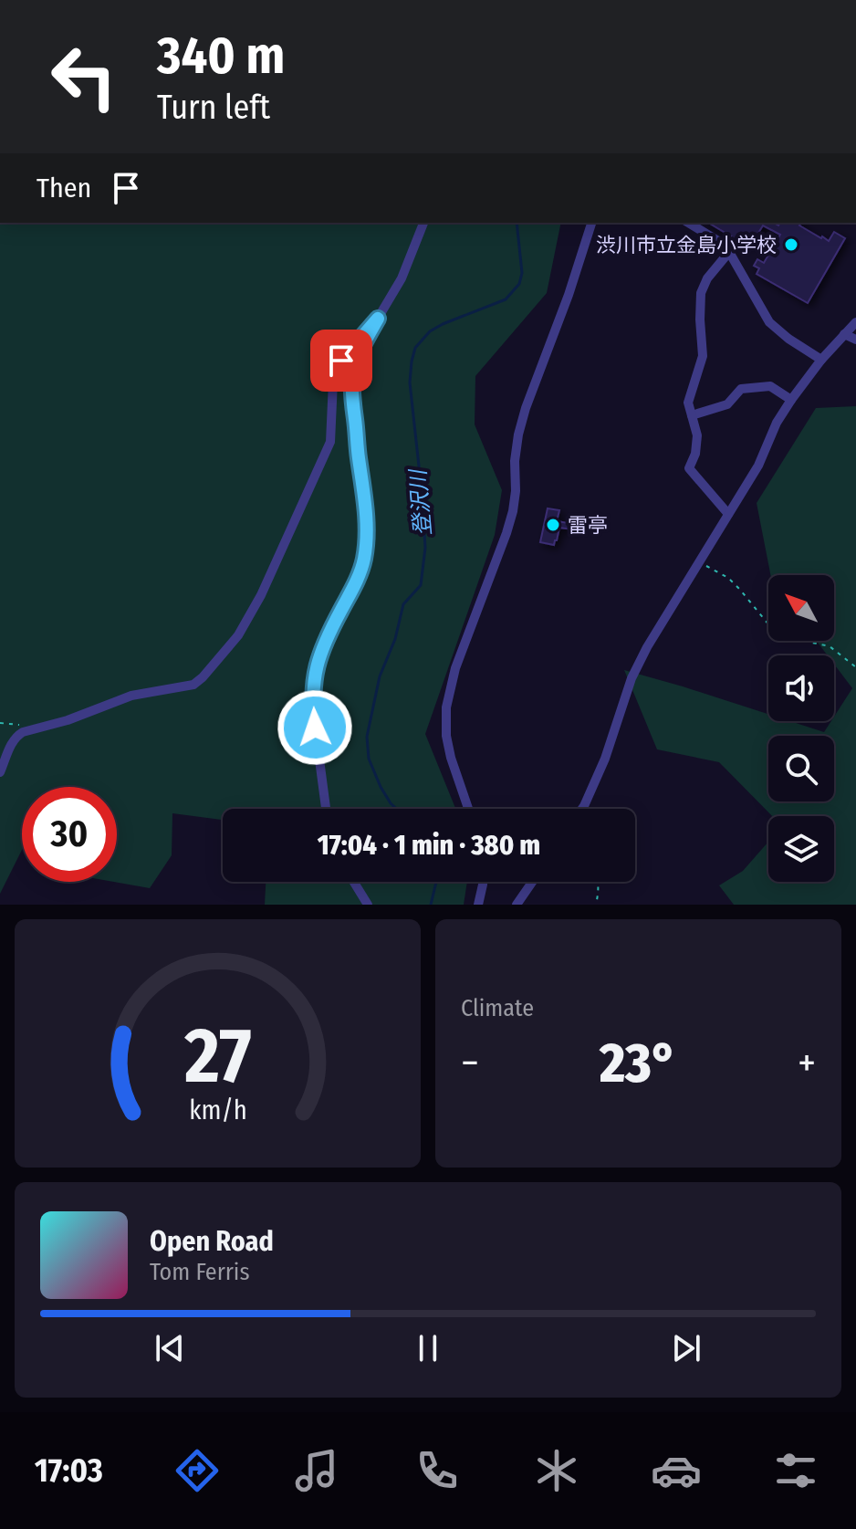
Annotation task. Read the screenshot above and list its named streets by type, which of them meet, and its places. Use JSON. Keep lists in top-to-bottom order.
{
  "water": ["登沢川"],
  "places": ["渋川市立金島小学校", "雷亭"],
  "north": "top left",
  "page": {
    "turn": ["340 m", "Turn left"],
    "then": "Then",
    "limit": "30",
    "trip": "17:04 · 1 min · 380 m",
    "tile": "Climate",
    "heat": ["−", "23°", "+"],
    "song": ["Open Road", "Tom Ferris"],
    "tabs": "17:03",
    "gauge": ["27", "km/h"]
  }
}
